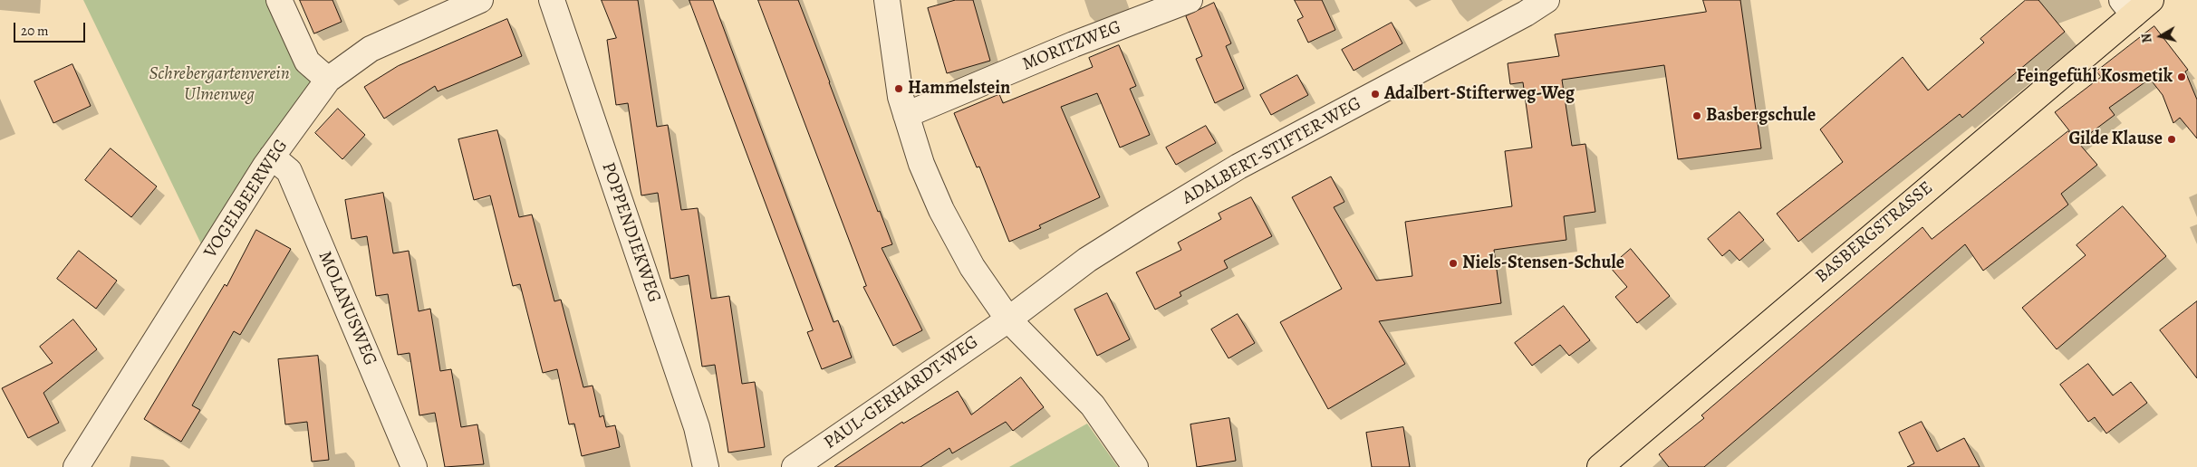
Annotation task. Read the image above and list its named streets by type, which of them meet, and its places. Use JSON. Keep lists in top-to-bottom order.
{
  "streets": {
    "main road": ["BASBERGSTRASSE"],
    "street": [
      "MORITZWEG",
      "ADALBERT-STIFTER-WEG",
      "VOGELBEERWEG",
      "POPPENDIEKWEG",
      "MOLANUSWEG",
      "PAUL-GERHARDT-WEG"
    ]
  },
  "crossings": [
    ["ADALBERT-STIFTER-WEG", "PAUL-GERHARDT-WEG"],
    ["VOGELBEERWEG", "MOLANUSWEG"]
  ],
  "parks": ["Schrebergartenverein Ulmenweg"],
  "places": [
    "Feingefühl Kosmetik",
    "Hammelstein",
    "Adalbert-Stifterweg-Weg",
    "Basbergschule",
    "Gilde Klause",
    "Niels-Stensen-Schule"
  ],
  "scale_bar": "20 m",
  "north": "left"
}
